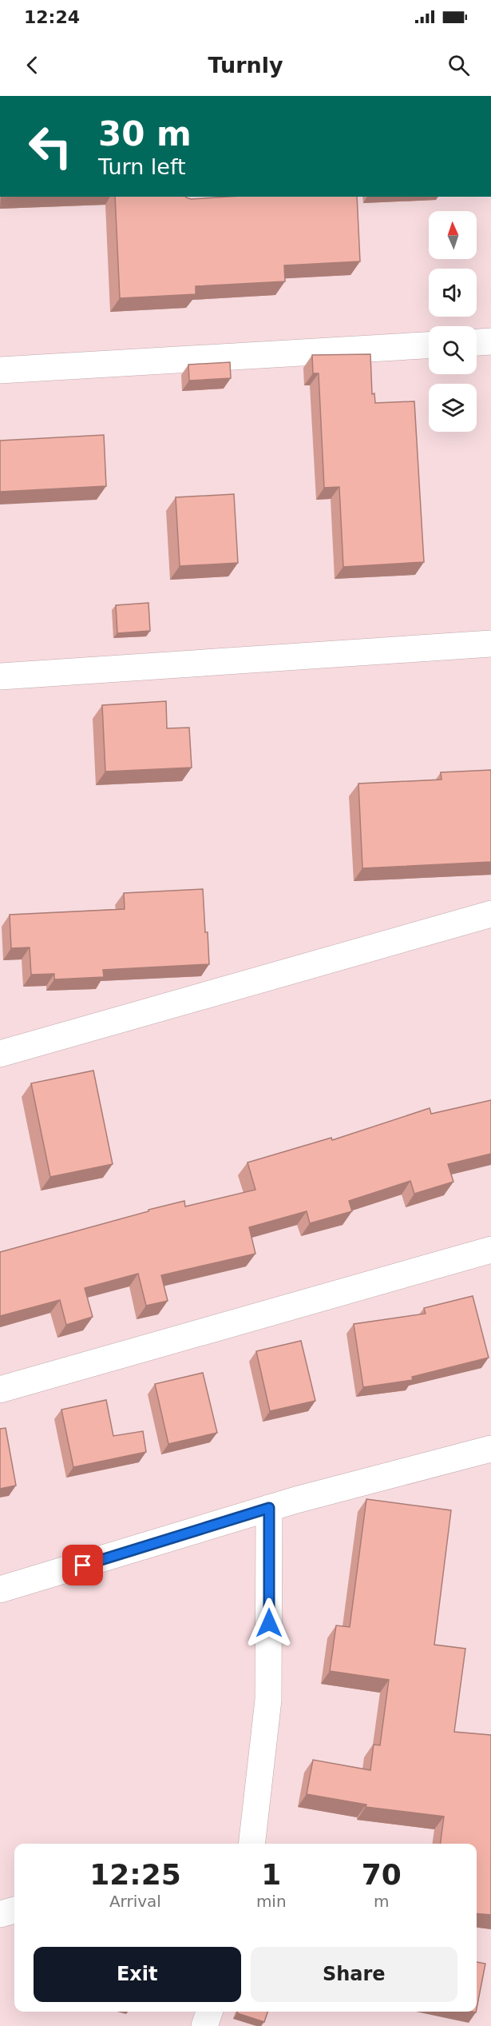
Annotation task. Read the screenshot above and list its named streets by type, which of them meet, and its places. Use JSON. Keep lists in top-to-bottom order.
{
  "north": "top",
  "page": {
    "status": "12:24",
    "header": "Turnly",
    "turn": ["30 m", "Turn left"],
    "eta": [
      "12:25",
      "Arrival",
      "1",
      "min",
      "70",
      "m"
    ],
    "buttons": ["Exit", "Share"]
  }
}
